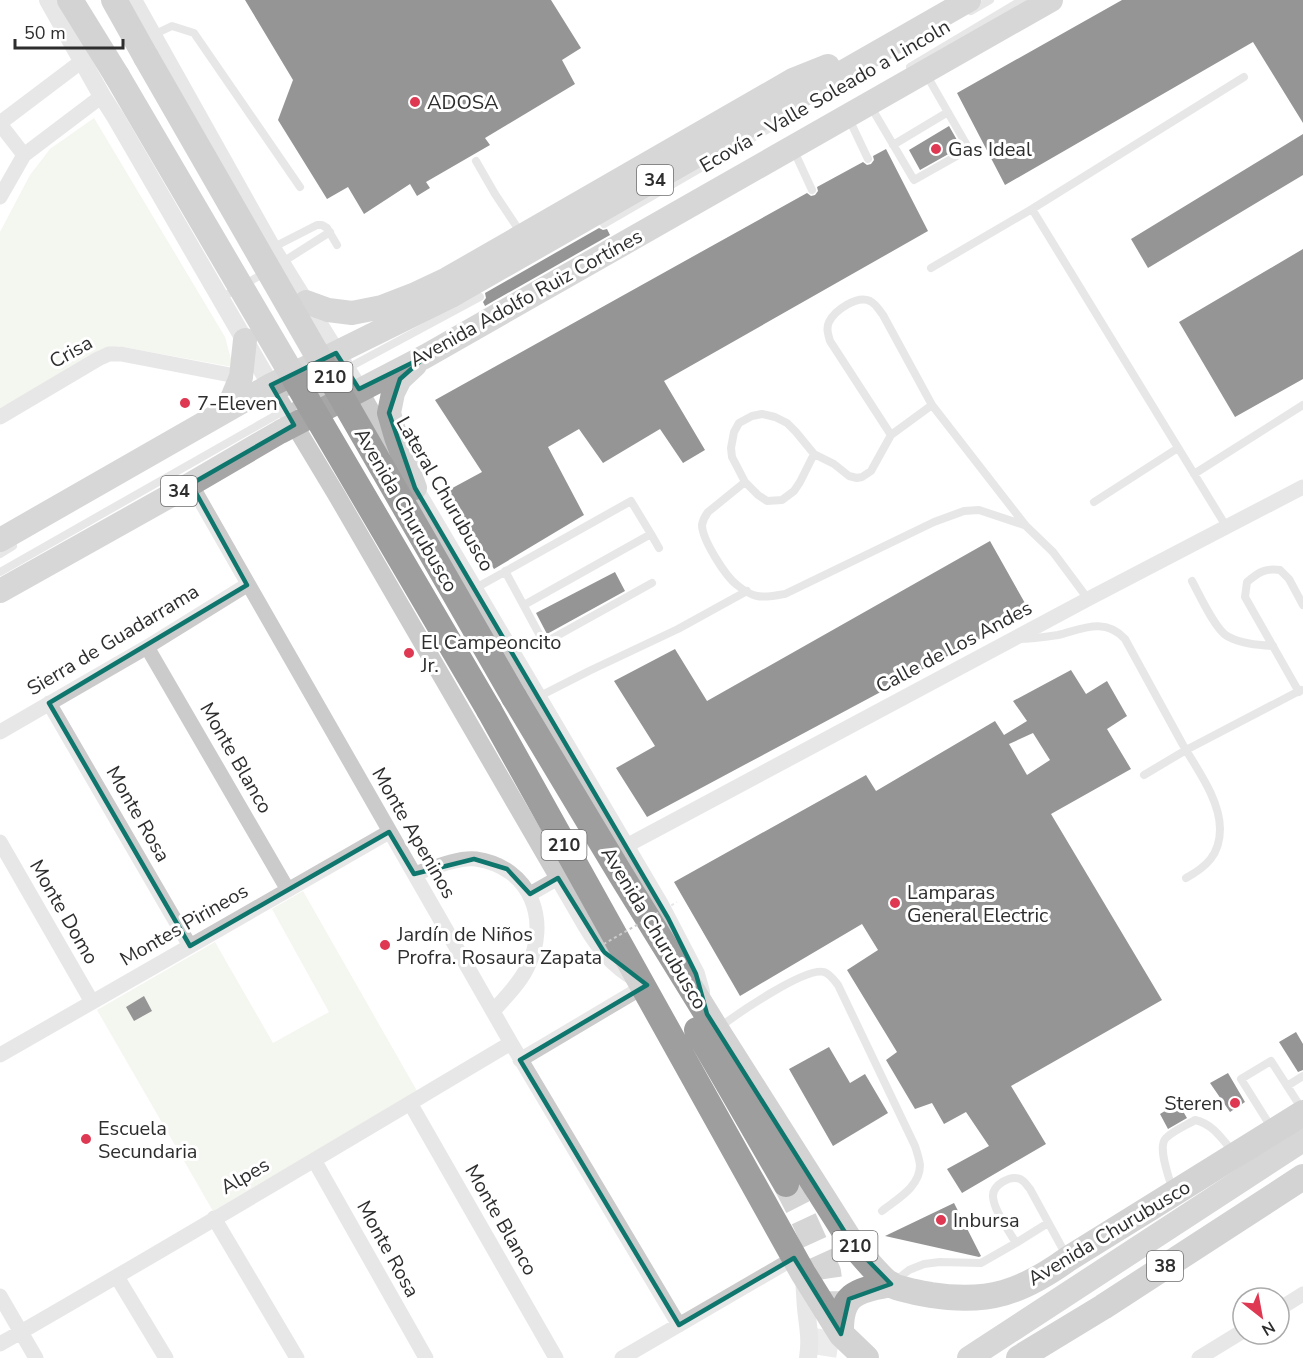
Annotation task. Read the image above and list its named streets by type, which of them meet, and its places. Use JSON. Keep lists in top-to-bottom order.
{
  "streets": {
    "highway": ["210", "Avenida Churubusco", "38"],
    "main road": ["34", "Avenida Adolfo Ruiz Cortínes"],
    "street": [
      "Crisa",
      "Lateral Churubusco",
      "Sierra de Guadarrama",
      "Calle de Los Andes",
      "Monte Blanco",
      "Monte Rosa",
      "Monte Apeninos",
      "Monte Domo",
      "Montes Pirineos",
      "Alpes"
    ],
    "lane": ["Ecovía - Valle Soleado a Lincoln"]
  },
  "crossings": [
    ["Avenida Adolfo Ruiz Cortínes", "Lateral Churubusco"],
    ["Avenida Adolfo Ruiz Cortínes", "Monte Apeninos"],
    ["Lateral Churubusco", "Avenida Churubusco"],
    ["Lateral Churubusco", "Calle de Los Andes"],
    ["Sierra de Guadarrama", "Monte Blanco"],
    ["Sierra de Guadarrama", "Monte Rosa"],
    ["Sierra de Guadarrama", "Monte Apeninos"],
    ["Monte Blanco", "Montes Pirineos"],
    ["Monte Blanco", "Alpes"],
    ["Monte Rosa", "Montes Pirineos"],
    ["Monte Rosa", "Alpes"],
    ["Monte Apeninos", "Montes Pirineos"],
    ["Monte Apeninos", "Alpes"],
    ["Monte Domo", "Montes Pirineos"]
  ],
  "places": [
    "ADOSA",
    "Gas Ideal",
    "7-Eleven",
    "El Campeoncito Jr.",
    "Lamparas General Electric",
    "Jardín de Niños Profra. Rosaura Zapata",
    "Steren",
    "Escuela Secundaria",
    "Inbursa"
  ],
  "scale_bar": "50 m",
  "north": "bottom right"
}
